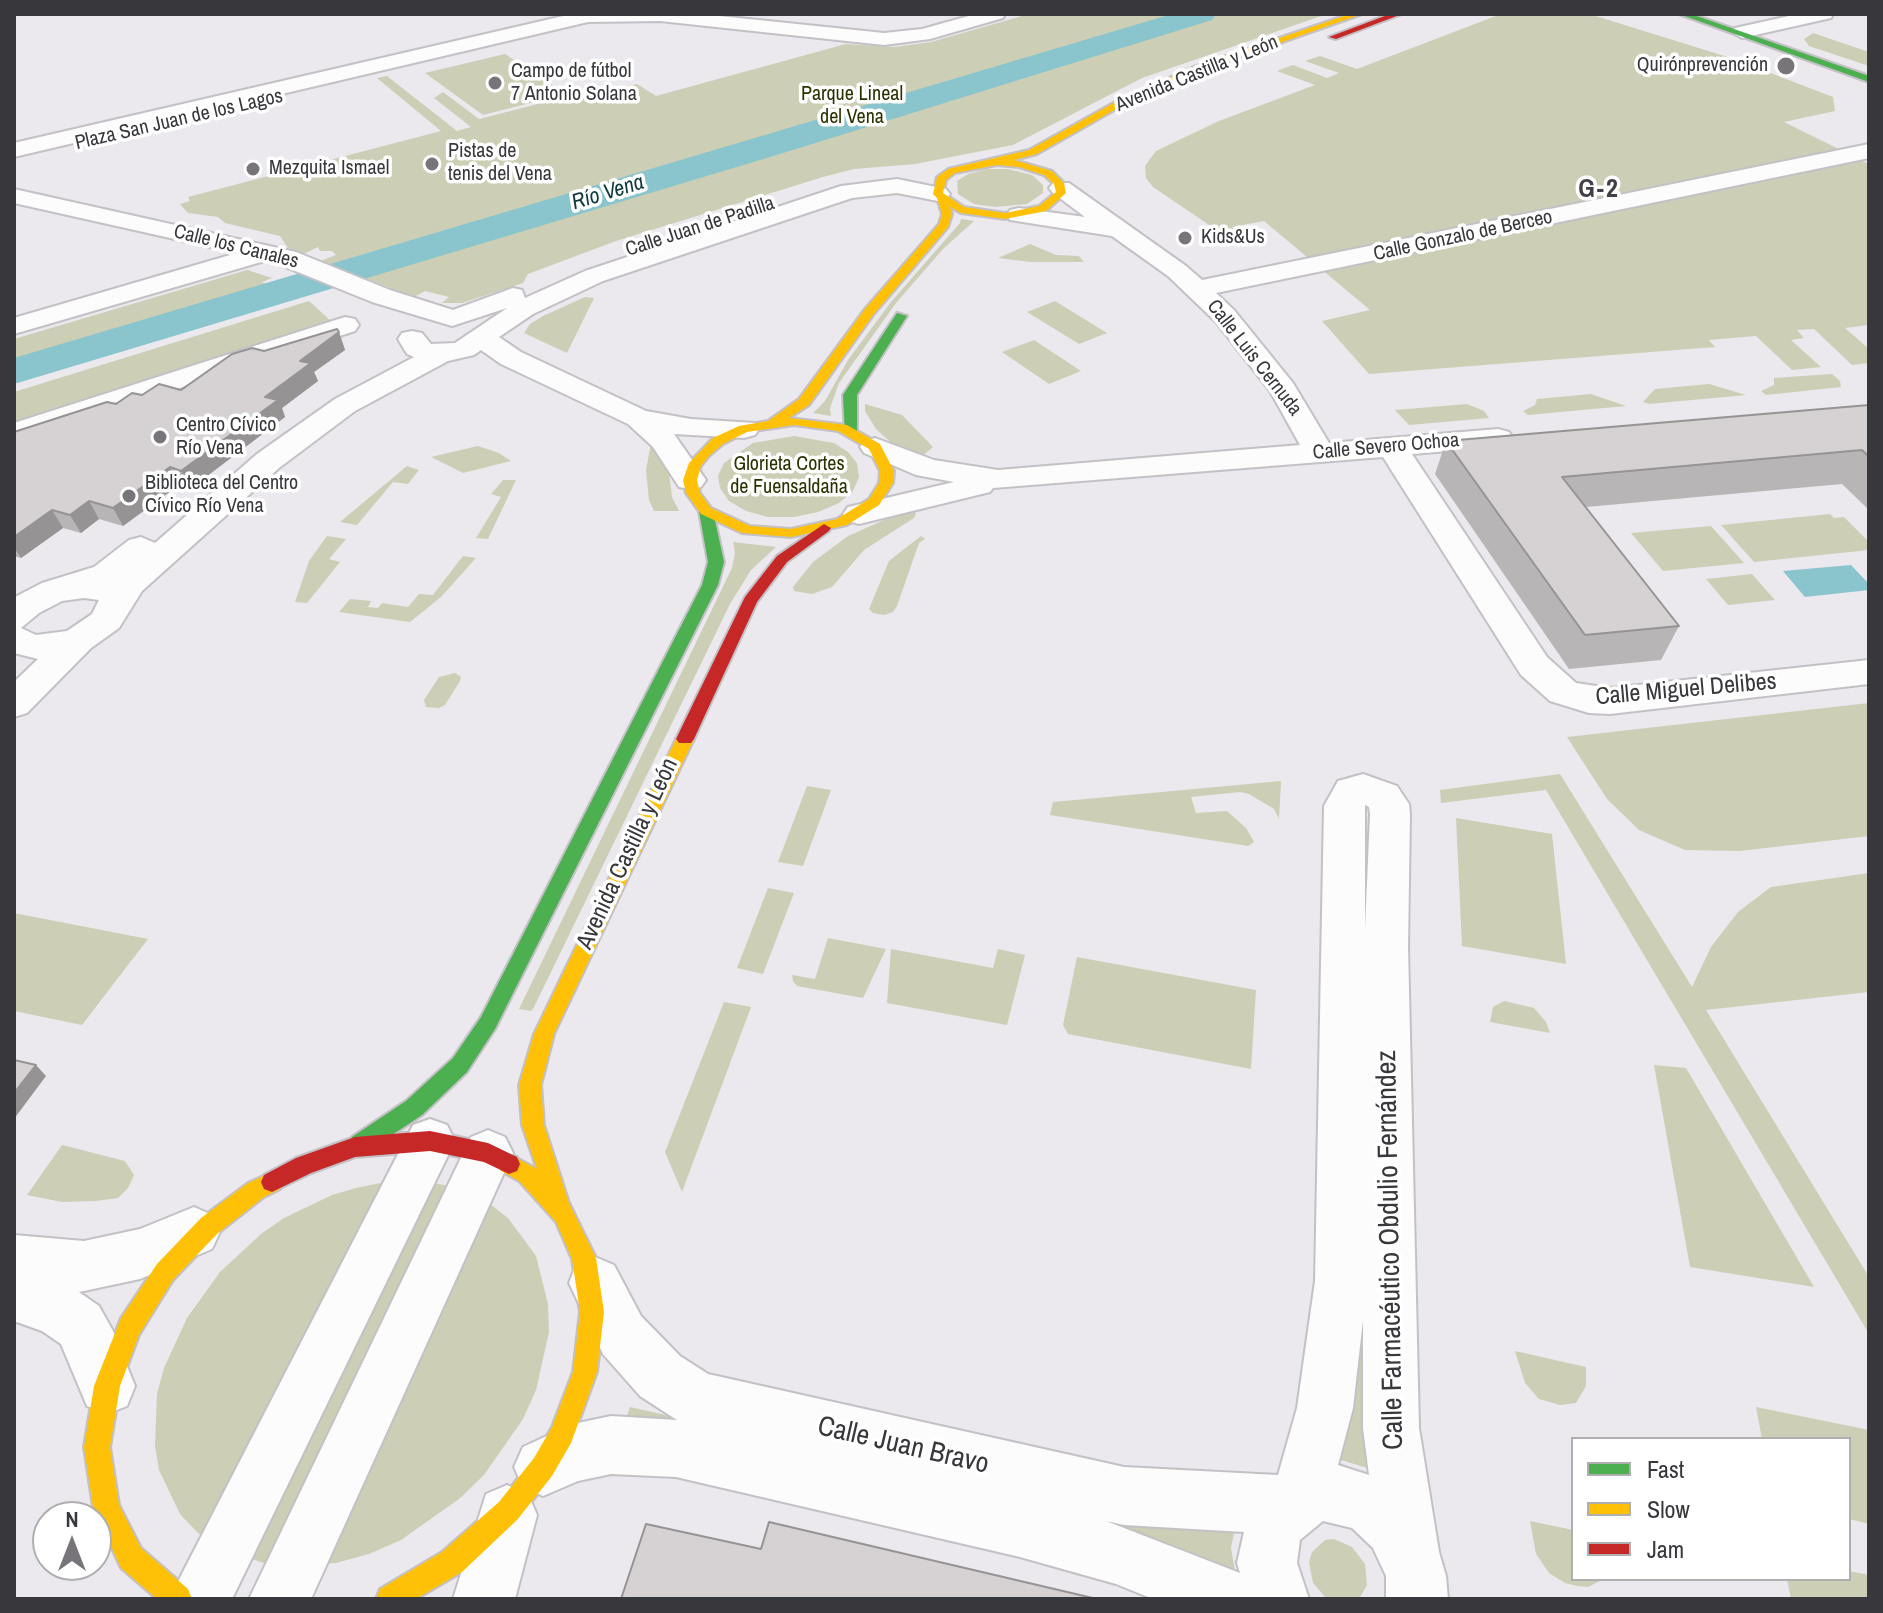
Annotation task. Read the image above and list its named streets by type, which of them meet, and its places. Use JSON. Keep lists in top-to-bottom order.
{
  "streets": {
    "main road": ["Avenida Castilla y León"],
    "street": [
      "Plaza San Juan de los Lagos",
      "Calle Juan de Padilla",
      "Calle Gonzalo de Berceo",
      "Calle los Canales",
      "Calle Luis Cernuda",
      "Calle Severo Ochoa",
      "Calle Miguel Delibes",
      "Calle Farmacéutico Obdulio Fernández",
      "Calle Juan Bravo"
    ]
  },
  "crossings": [
    ["Avenida Castilla y León", "Calle Juan de Padilla"],
    ["Avenida Castilla y León", "Calle los Canales"],
    ["Avenida Castilla y León", "Calle Severo Ochoa"],
    ["Avenida Castilla y León", "Calle Juan Bravo"],
    ["Calle Juan de Padilla", "Calle los Canales"],
    ["Calle Gonzalo de Berceo", "Calle Luis Cernuda"],
    ["Calle los Canales", "Calle Severo Ochoa"],
    ["Calle Luis Cernuda", "Calle Severo Ochoa"],
    ["Calle Severo Ochoa", "Calle Miguel Delibes"],
    ["Calle Farmacéutico Obdulio Fernández", "Calle Juan Bravo"]
  ],
  "districts": ["G-2"],
  "water": ["Río Vena"],
  "parks": ["Parque Lineal del Vena", "Glorieta Cortes de Fuensaldaña"],
  "places": [
    "Quirónprevención",
    "Campo de fútbol 7 Antonio Solana",
    "Pistas de tenis del Vena",
    "Mezquita Ismael",
    "Kids&Us",
    "Centro Cívico Río Vena",
    "Biblioteca del Centro Cívico Río Vena"
  ],
  "legend": ["Fast", "Slow", "Jam"],
  "north": "top"
}
